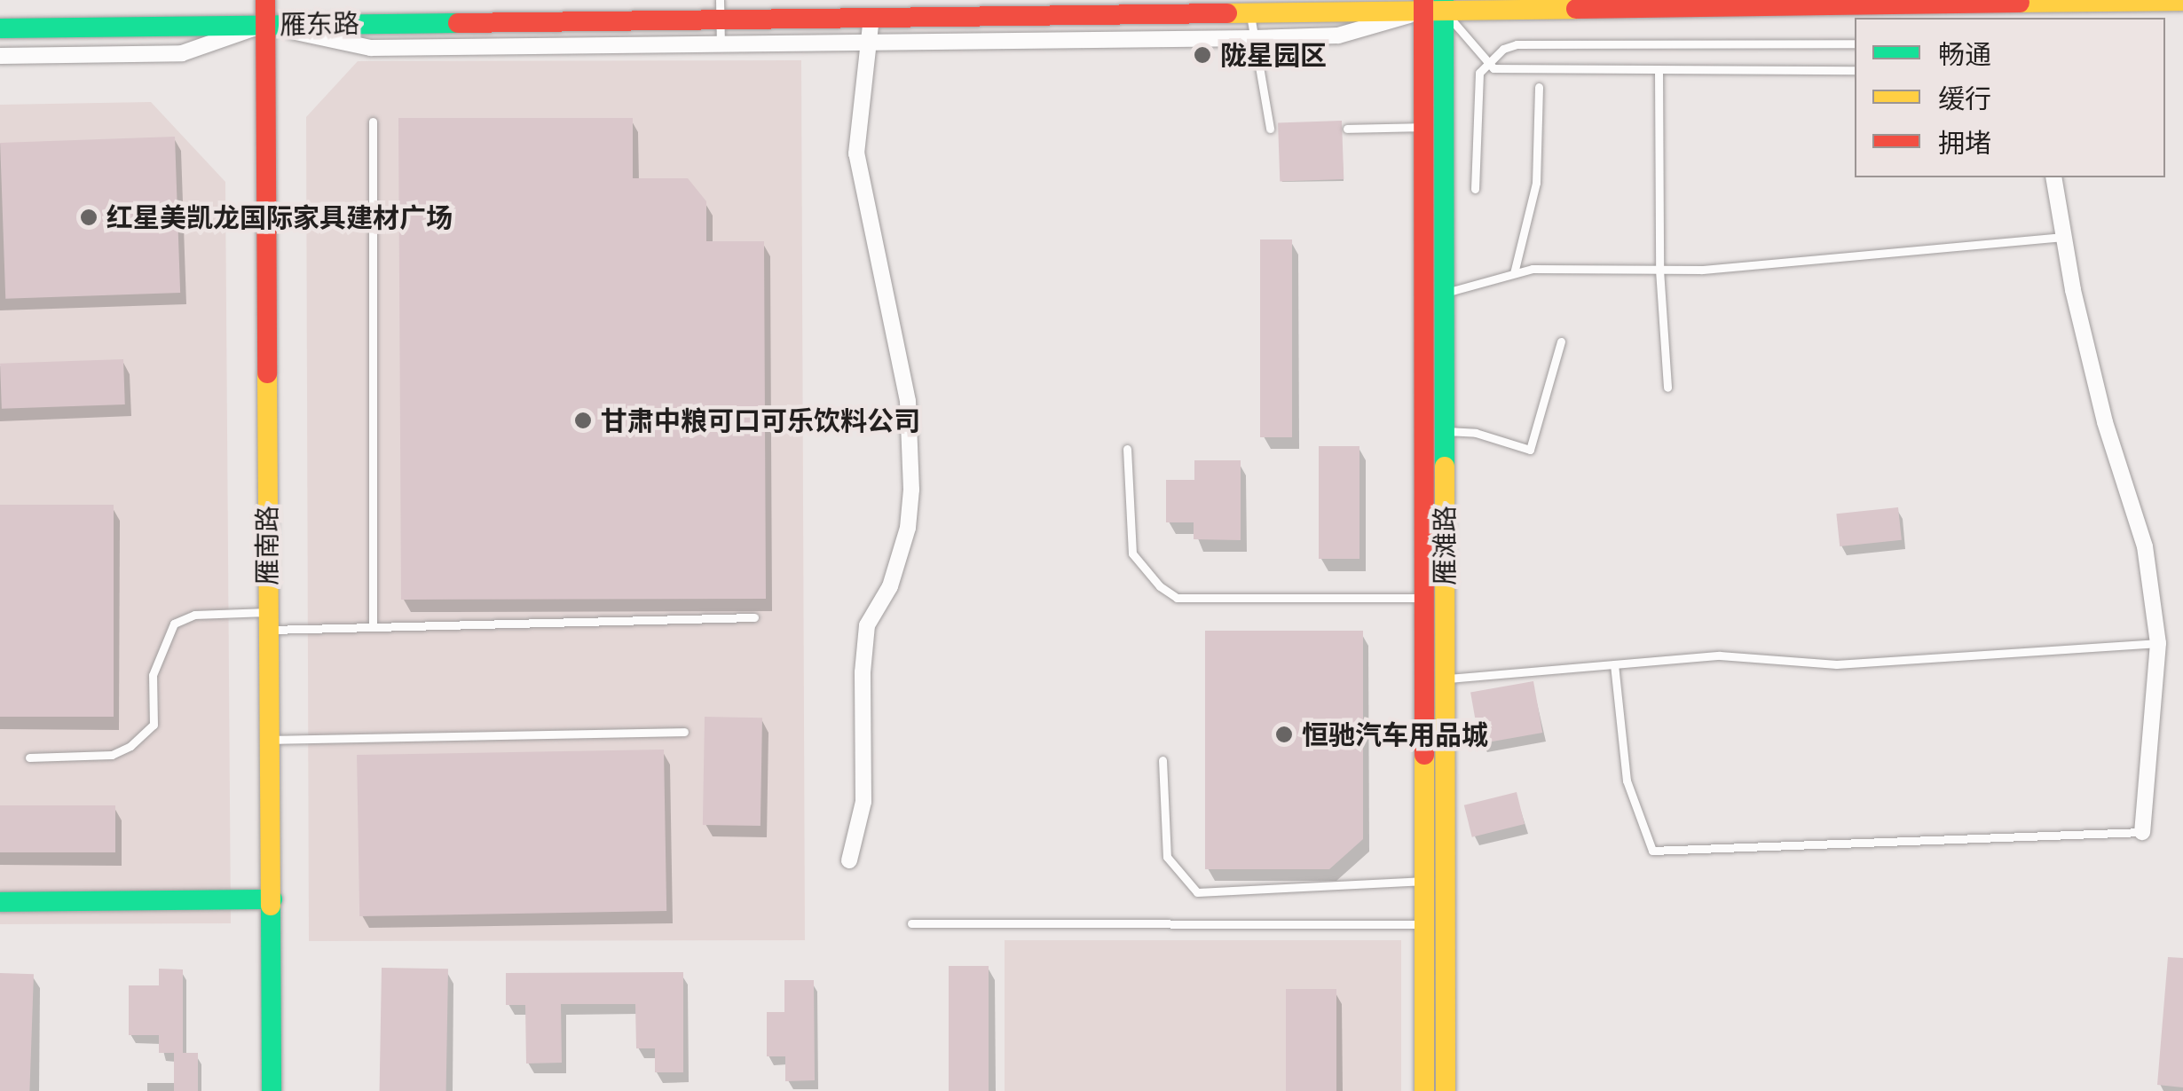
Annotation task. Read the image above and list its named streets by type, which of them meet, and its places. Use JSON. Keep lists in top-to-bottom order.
{
  "streets": {
    "main road": ["雁东路", "雁南路", "雁滩路"]
  },
  "crossings": [
    ["雁东路", "雁南路"],
    ["雁东路", "雁滩路"]
  ],
  "places": [
    "陇星园区",
    "红星美凯龙国际家具建材广场",
    "甘肃中粮可口可乐饮料公司",
    "恒驰汽车用品城"
  ],
  "legend": ["畅通", "缓行", "拥堵"]
}
